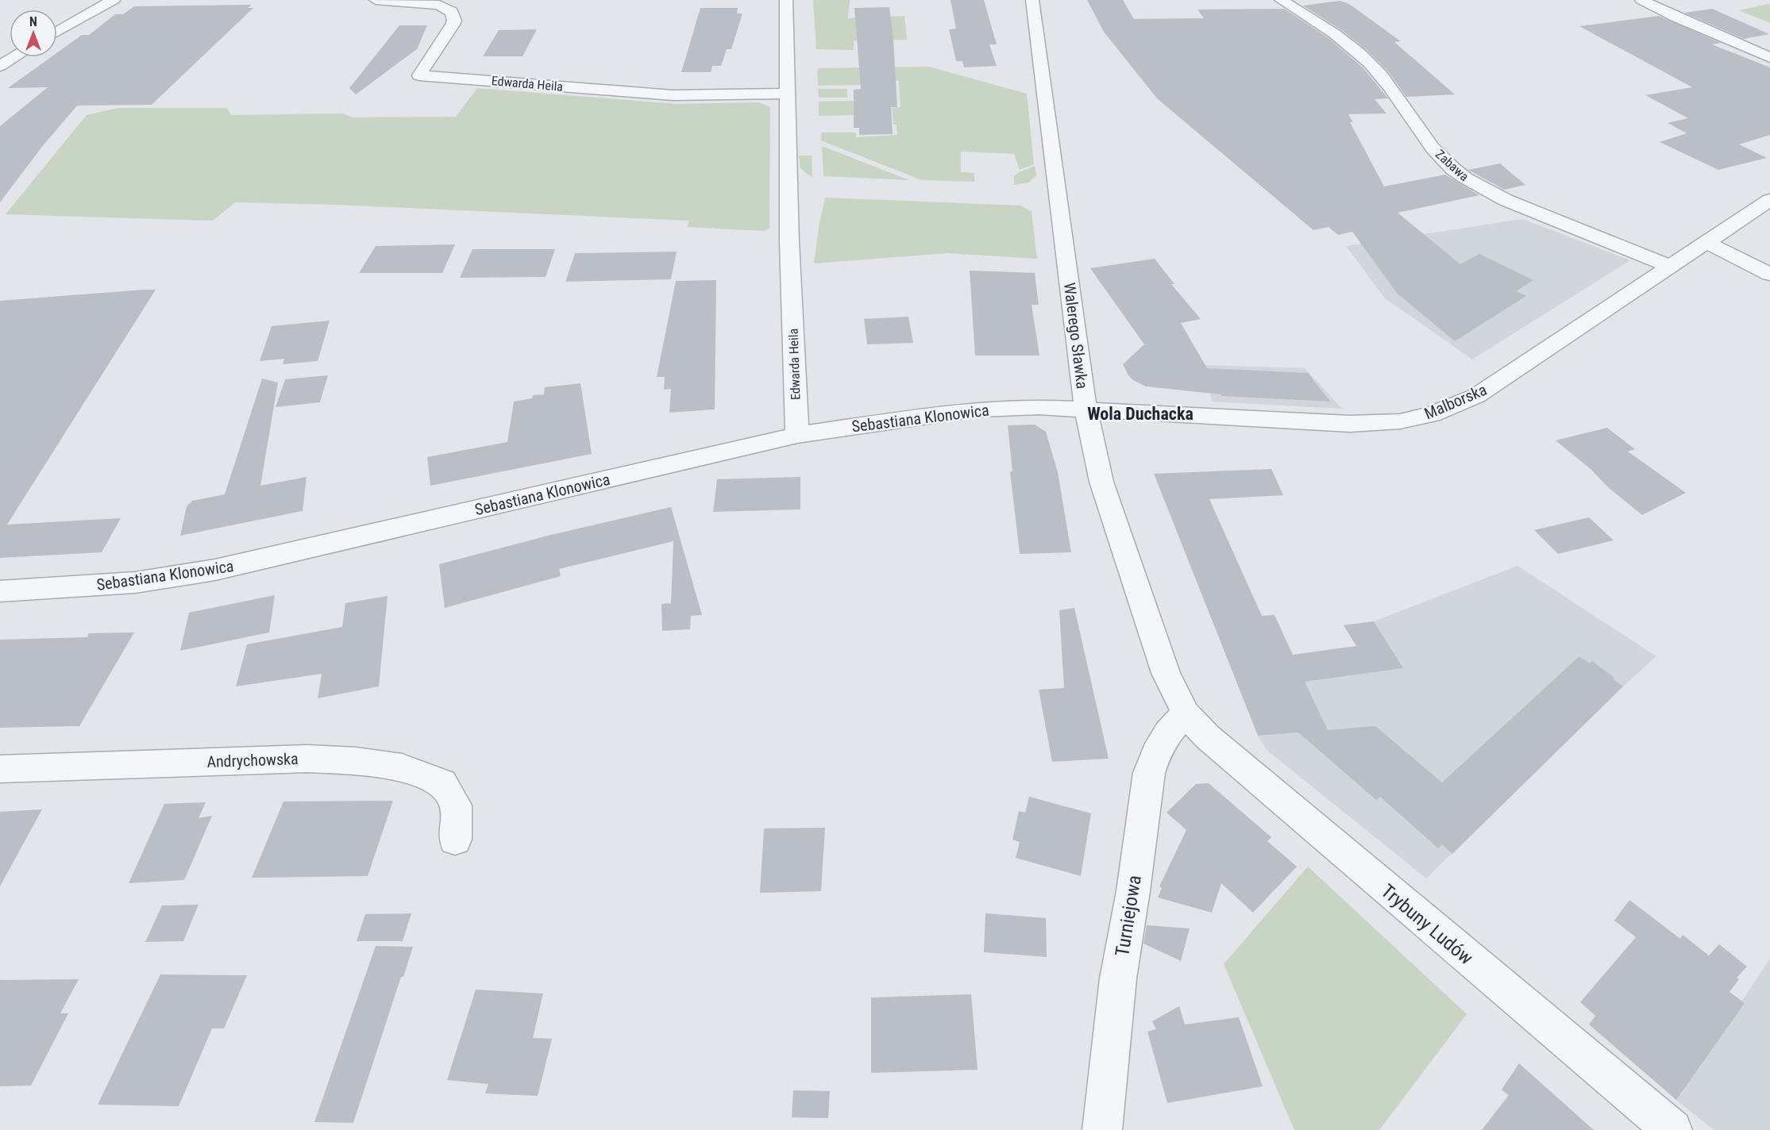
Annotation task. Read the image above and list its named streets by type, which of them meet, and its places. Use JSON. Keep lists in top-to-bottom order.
{
  "streets": {
    "street": [
      "Edwarda Heila",
      "Zabawa",
      "Walerego Sławka",
      "Malborska",
      "Sebastiana Klonowica",
      "Andrychowska",
      "Turniejowa",
      "Trybuny Ludów"
    ]
  },
  "crossings": [
    ["Edwarda Heila", "Sebastiana Klonowica"],
    ["Zabawa", "Malborska"],
    ["Walerego Sławka", "Malborska"],
    ["Walerego Sławka", "Sebastiana Klonowica"],
    ["Walerego Sławka", "Turniejowa"],
    ["Walerego Sławka", "Trybuny Ludów"],
    ["Malborska", "Sebastiana Klonowica"],
    ["Turniejowa", "Trybuny Ludów"]
  ],
  "districts": ["Wola Duchacka"],
  "north": "top"
}
